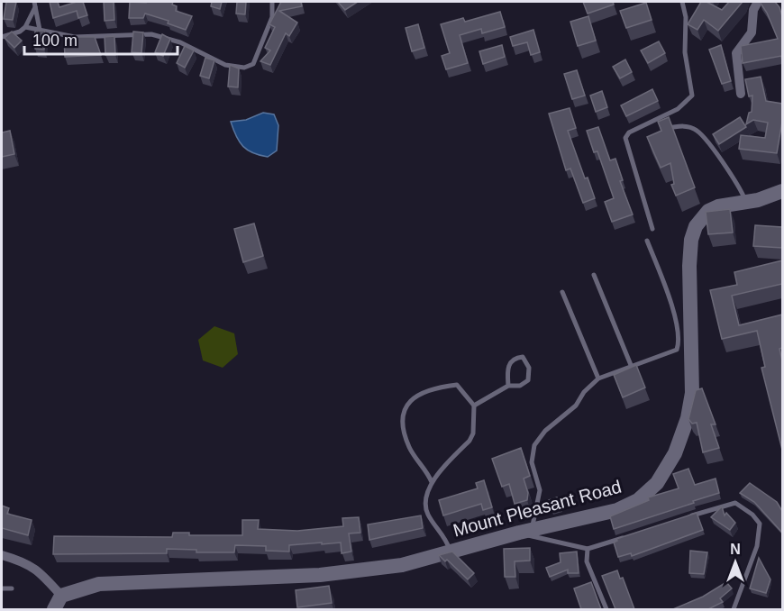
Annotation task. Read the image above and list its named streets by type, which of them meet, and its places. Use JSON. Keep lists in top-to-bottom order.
{
  "streets": {
    "street": ["Mount Pleasant Road"]
  },
  "scale_bar": "100 m",
  "north": "top"
}
